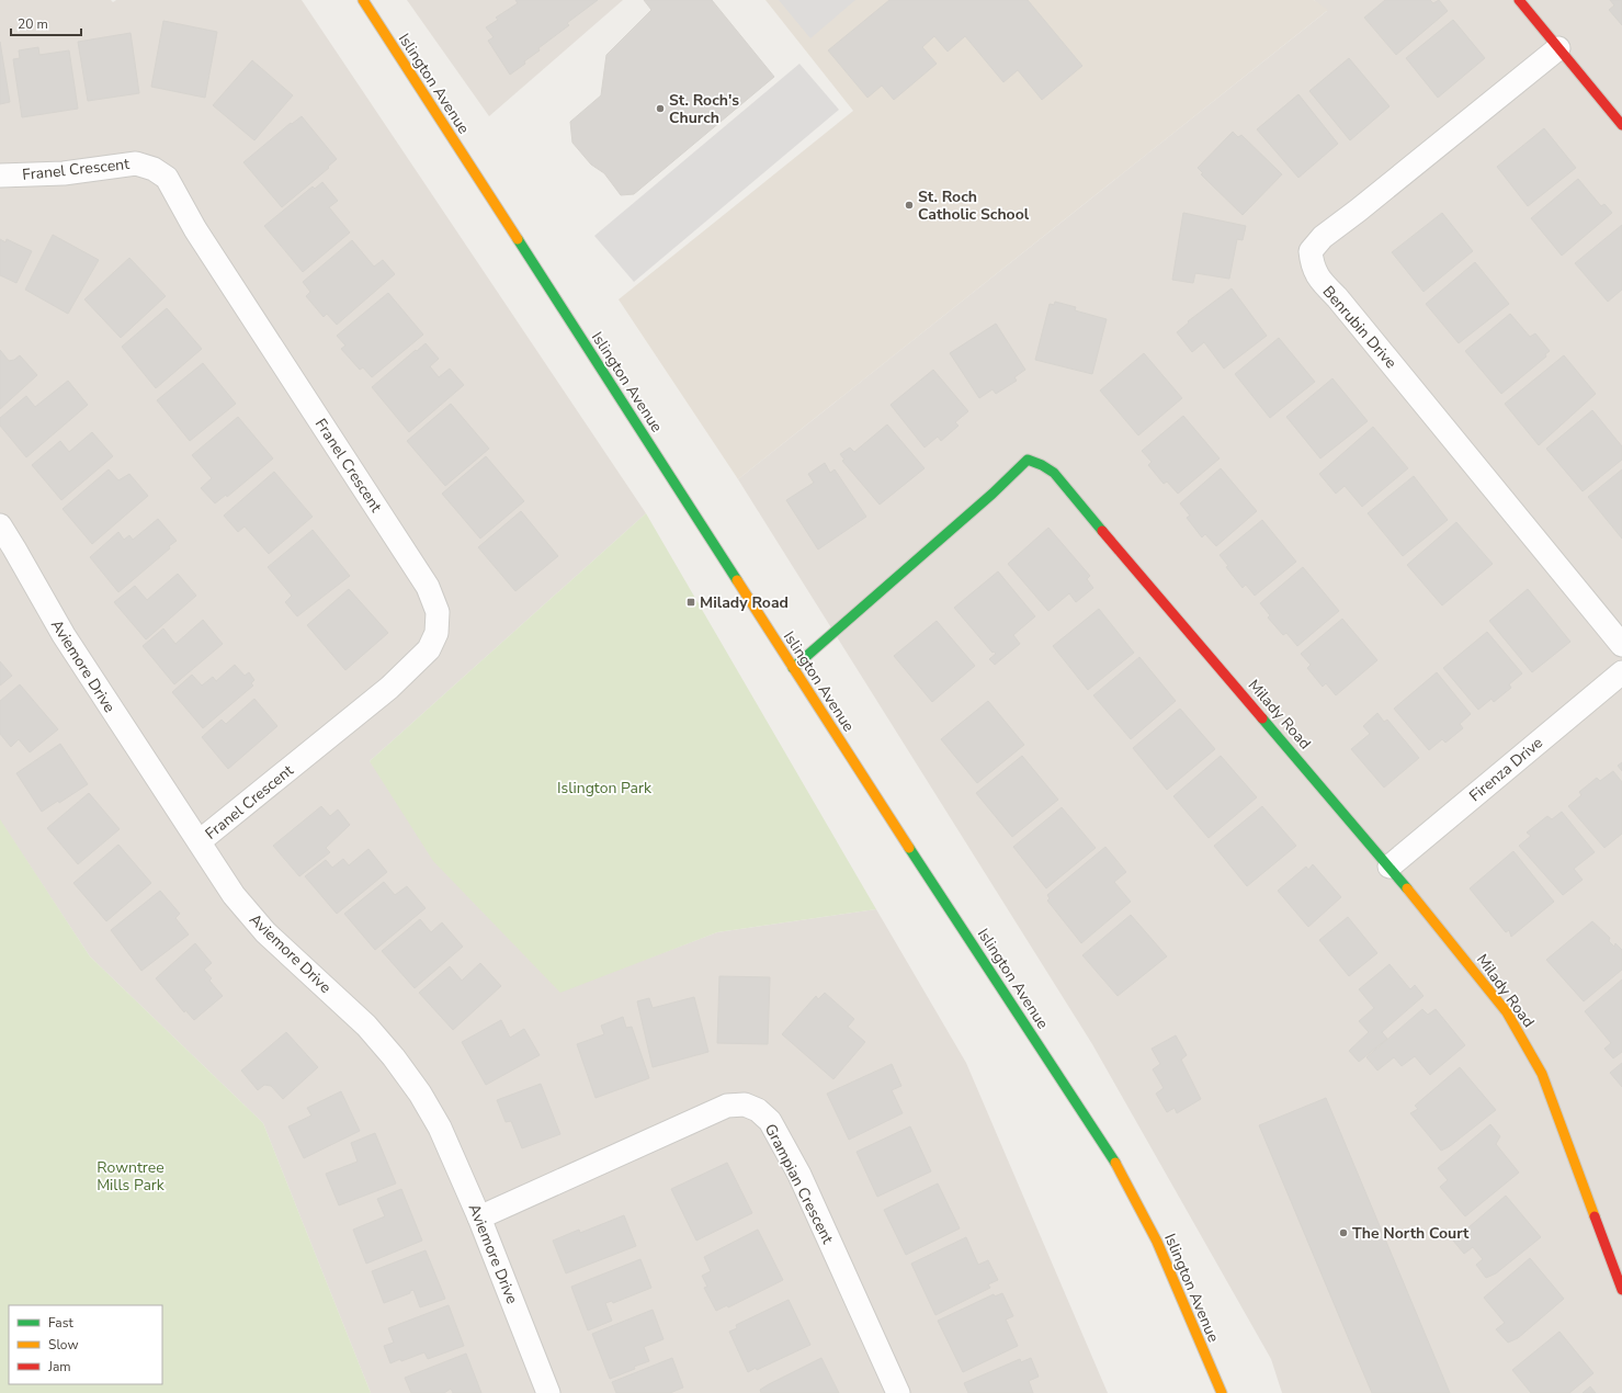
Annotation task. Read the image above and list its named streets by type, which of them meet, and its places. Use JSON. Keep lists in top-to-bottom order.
{
  "streets": {
    "main road": ["Islington Avenue", "Milady Road"],
    "street": [
      "Franel Crescent",
      "Benrubin Drive",
      "Aviemore Drive",
      "Firenza Drive",
      "Grampian Crescent"
    ]
  },
  "crossings": [
    ["Islington Avenue", "Milady Road"],
    ["Franel Crescent", "Aviemore Drive"],
    ["Aviemore Drive", "Grampian Crescent"],
    ["Milady Road", "Firenza Drive"]
  ],
  "parks": ["Islington Park", "Rowntree Mills Park"],
  "places": {
    "other": ["St. Roch's Church", "St. Roch Catholic School", "The North Court"],
    "transit": ["Milady Road"]
  },
  "legend": ["Fast", "Slow", "Jam"],
  "scale_bar": "20 m"
}
